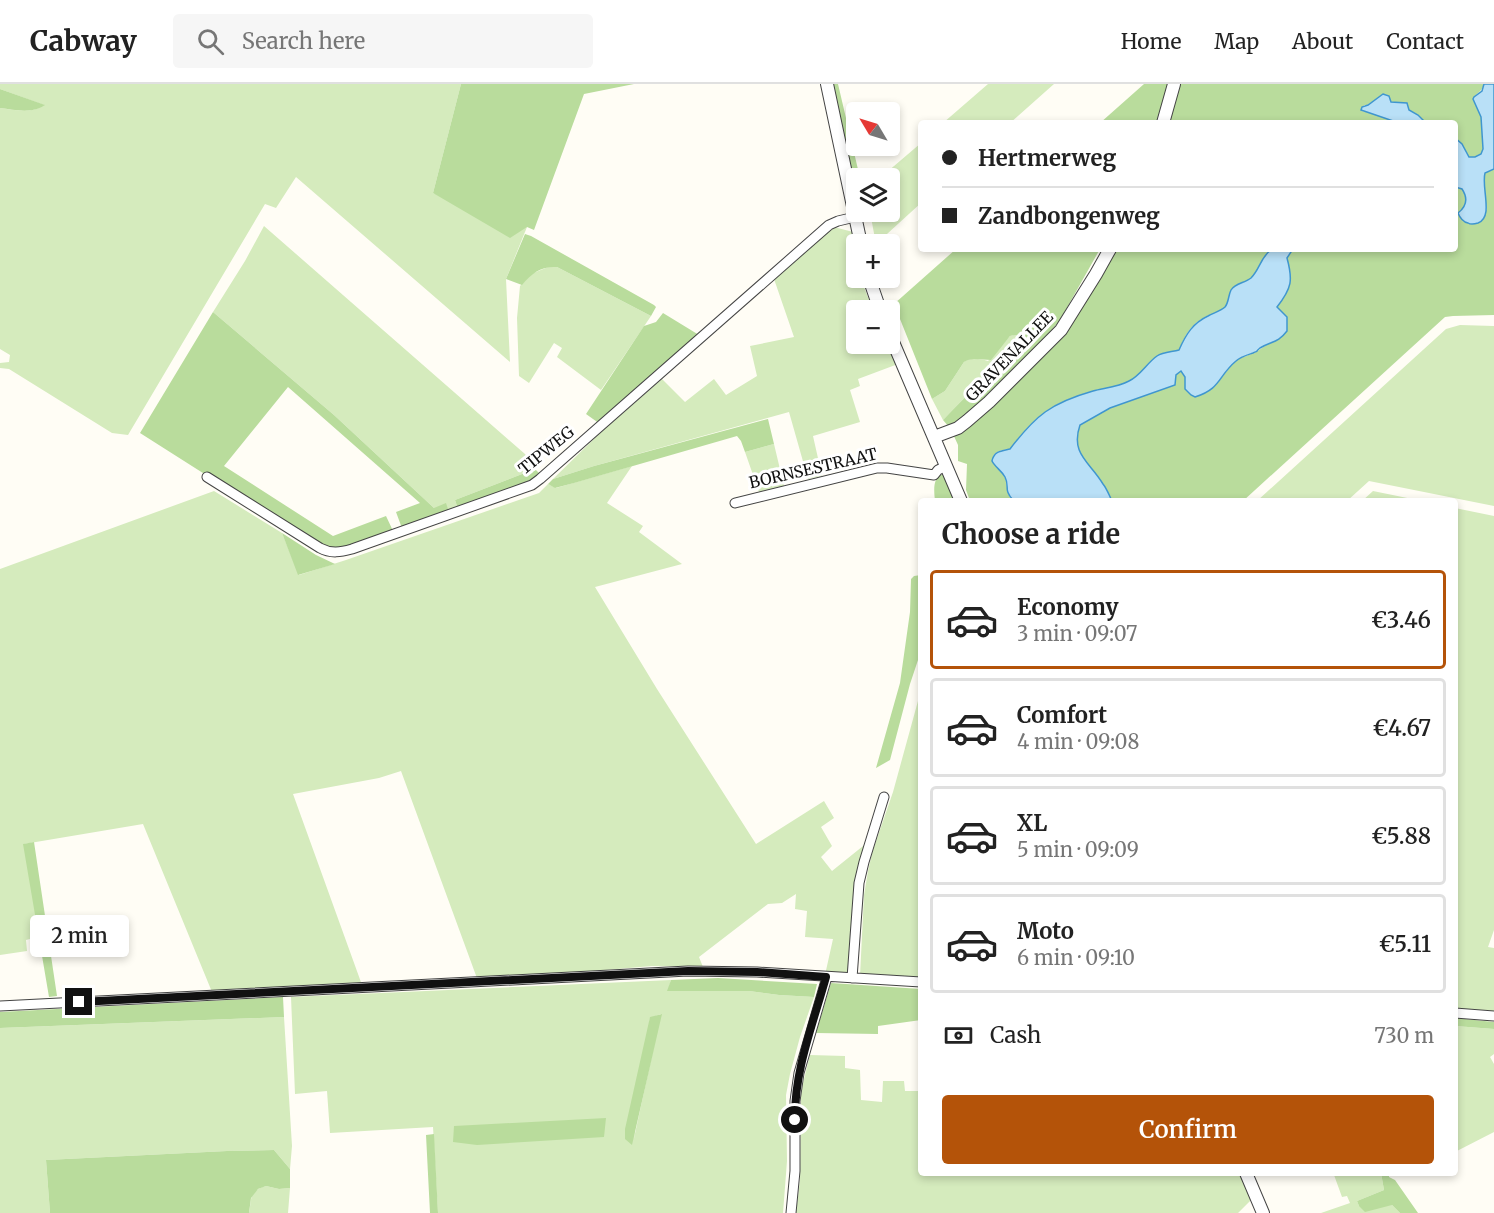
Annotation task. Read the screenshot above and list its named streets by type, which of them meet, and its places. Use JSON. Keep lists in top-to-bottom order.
{
  "streets": {
    "street": ["GRAVENALLEE", "TIPWEG", "BORNSESTRAAT"]
  },
  "north": "top left",
  "page": {
    "header": "Cabway",
    "search": "Search here",
    "nav": [
      "Home",
      "Map",
      "About",
      "Contact"
    ],
    "map_buttons": ["+", "−"],
    "banner": ["Hertmerweg", "Zandbongenweg"],
    "heading": "Choose a ride",
    "list": [
      {
        "name": "Economy",
        "note": "3 min · 09:07",
        "value": "€3.46"
      },
      {
        "name": "Comfort",
        "note": "4 min · 09:08",
        "value": "€4.67"
      },
      {
        "name": "XL",
        "note": "5 min · 09:09",
        "value": "€5.88"
      },
      {
        "name": "Moto",
        "note": "6 min · 09:10",
        "value": "€5.11"
      }
    ],
    "bubble": "2 min",
    "pay": ["Cash", "730 m"],
    "buttons": "Confirm"
  }
}
